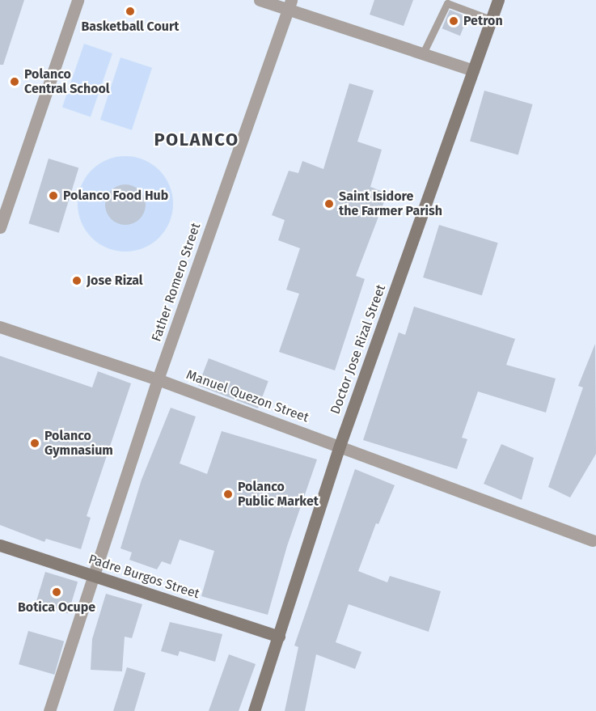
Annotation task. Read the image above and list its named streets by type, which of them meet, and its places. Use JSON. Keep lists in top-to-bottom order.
{
  "streets": {
    "main road": ["Doctor Jose Rizal Street", "Padre Burgos Street"],
    "street": ["Father Romero Street", "Manuel Quezon Street"]
  },
  "crossings": [
    ["Father Romero Street", "Manuel Quezon Street"],
    ["Father Romero Street", "Padre Burgos Street"],
    ["Doctor Jose Rizal Street", "Manuel Quezon Street"],
    ["Doctor Jose Rizal Street", "Padre Burgos Street"]
  ],
  "districts": ["POLANCO"],
  "places": [
    "Basketball Court",
    "Petron",
    "Polanco Central School",
    "Polanco Food Hub",
    "Saint Isidore the Farmer Parish",
    "Jose Rizal",
    "Polanco Gymnasium",
    "Polanco Public Market",
    "Botica Ocupe"
  ]
}
